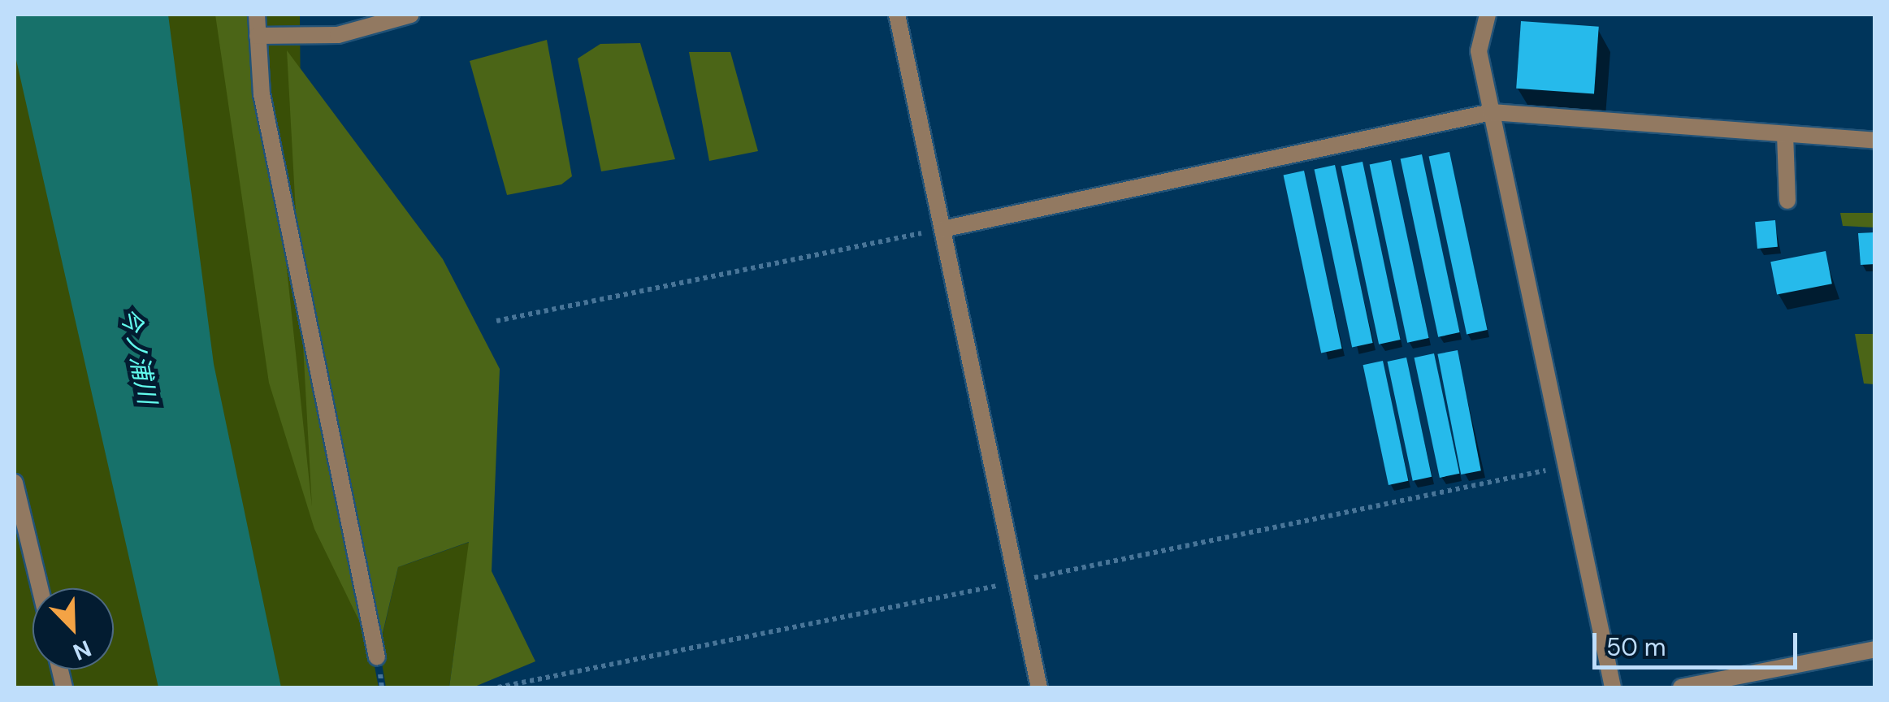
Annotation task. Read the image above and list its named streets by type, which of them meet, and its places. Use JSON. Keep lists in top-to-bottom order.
{
  "water": ["今ノ浦川"],
  "scale_bar": "50 m",
  "north": "bottom right"
}
